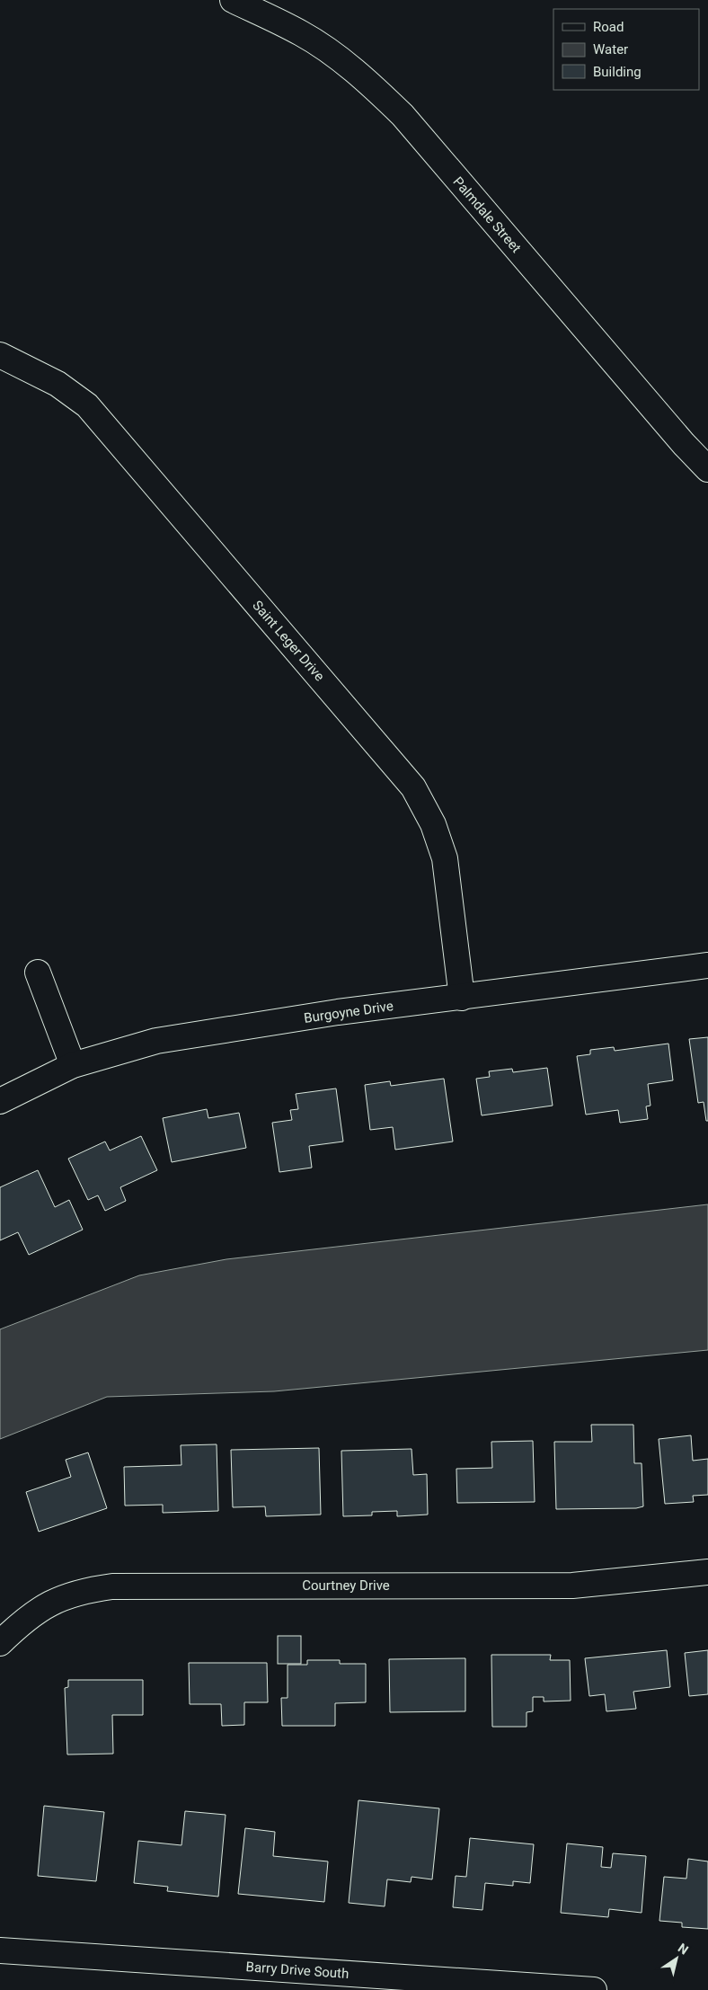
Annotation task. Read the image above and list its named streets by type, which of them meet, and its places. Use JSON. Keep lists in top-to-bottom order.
{
  "streets": {
    "street": [
      "Palmdale Street",
      "Saint Leger Drive",
      "Burgoyne Drive",
      "Courtney Drive",
      "Barry Drive South"
    ]
  },
  "crossings": [
    ["Saint Leger Drive", "Burgoyne Drive"]
  ],
  "legend": ["Road", "Water", "Building"],
  "north": "top right"
}
